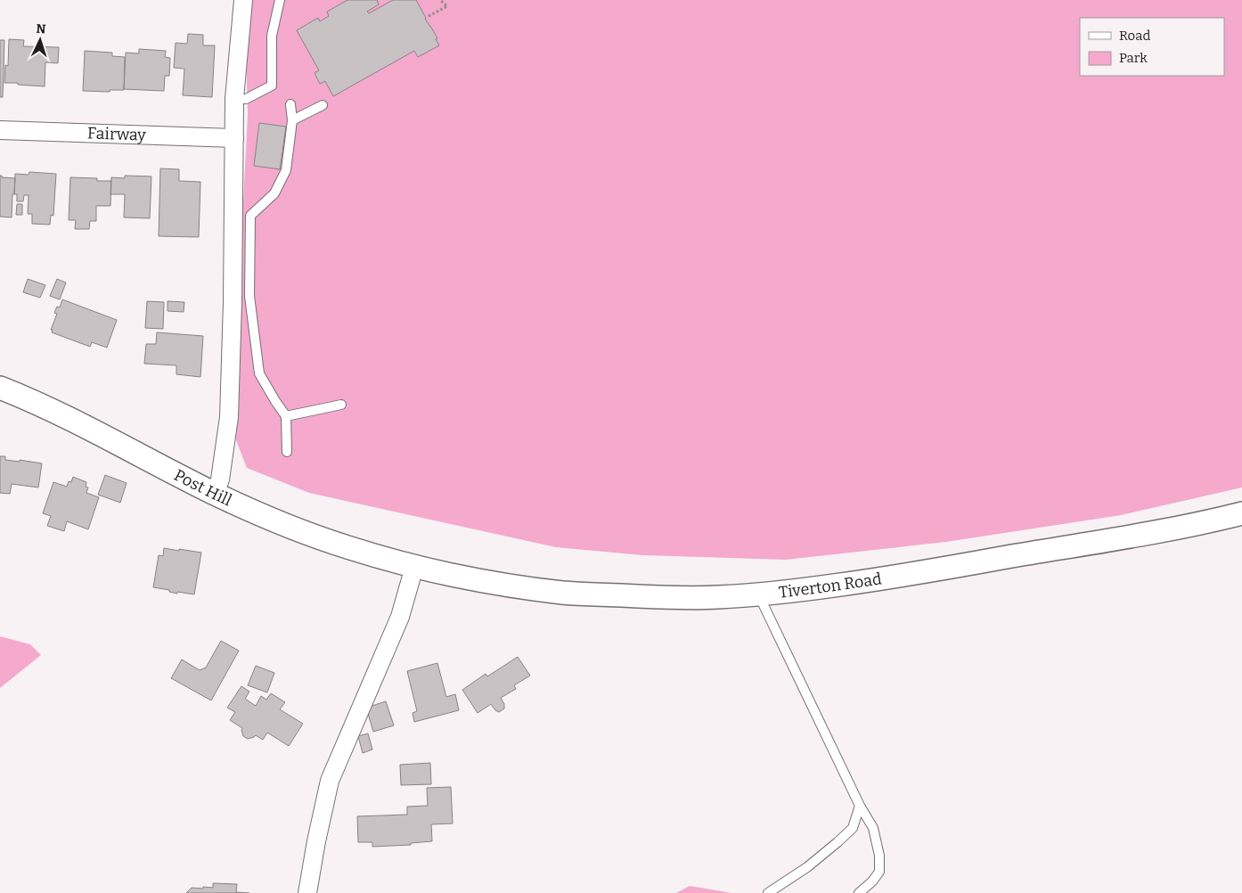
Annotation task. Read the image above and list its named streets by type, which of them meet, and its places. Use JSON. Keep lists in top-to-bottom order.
{
  "streets": {
    "street": ["Fairway", "Post Hill", "Tiverton Road"]
  },
  "crossings": [
    ["Post Hill", "Tiverton Road"]
  ],
  "legend": ["Road", "Park"],
  "north": "top"
}
